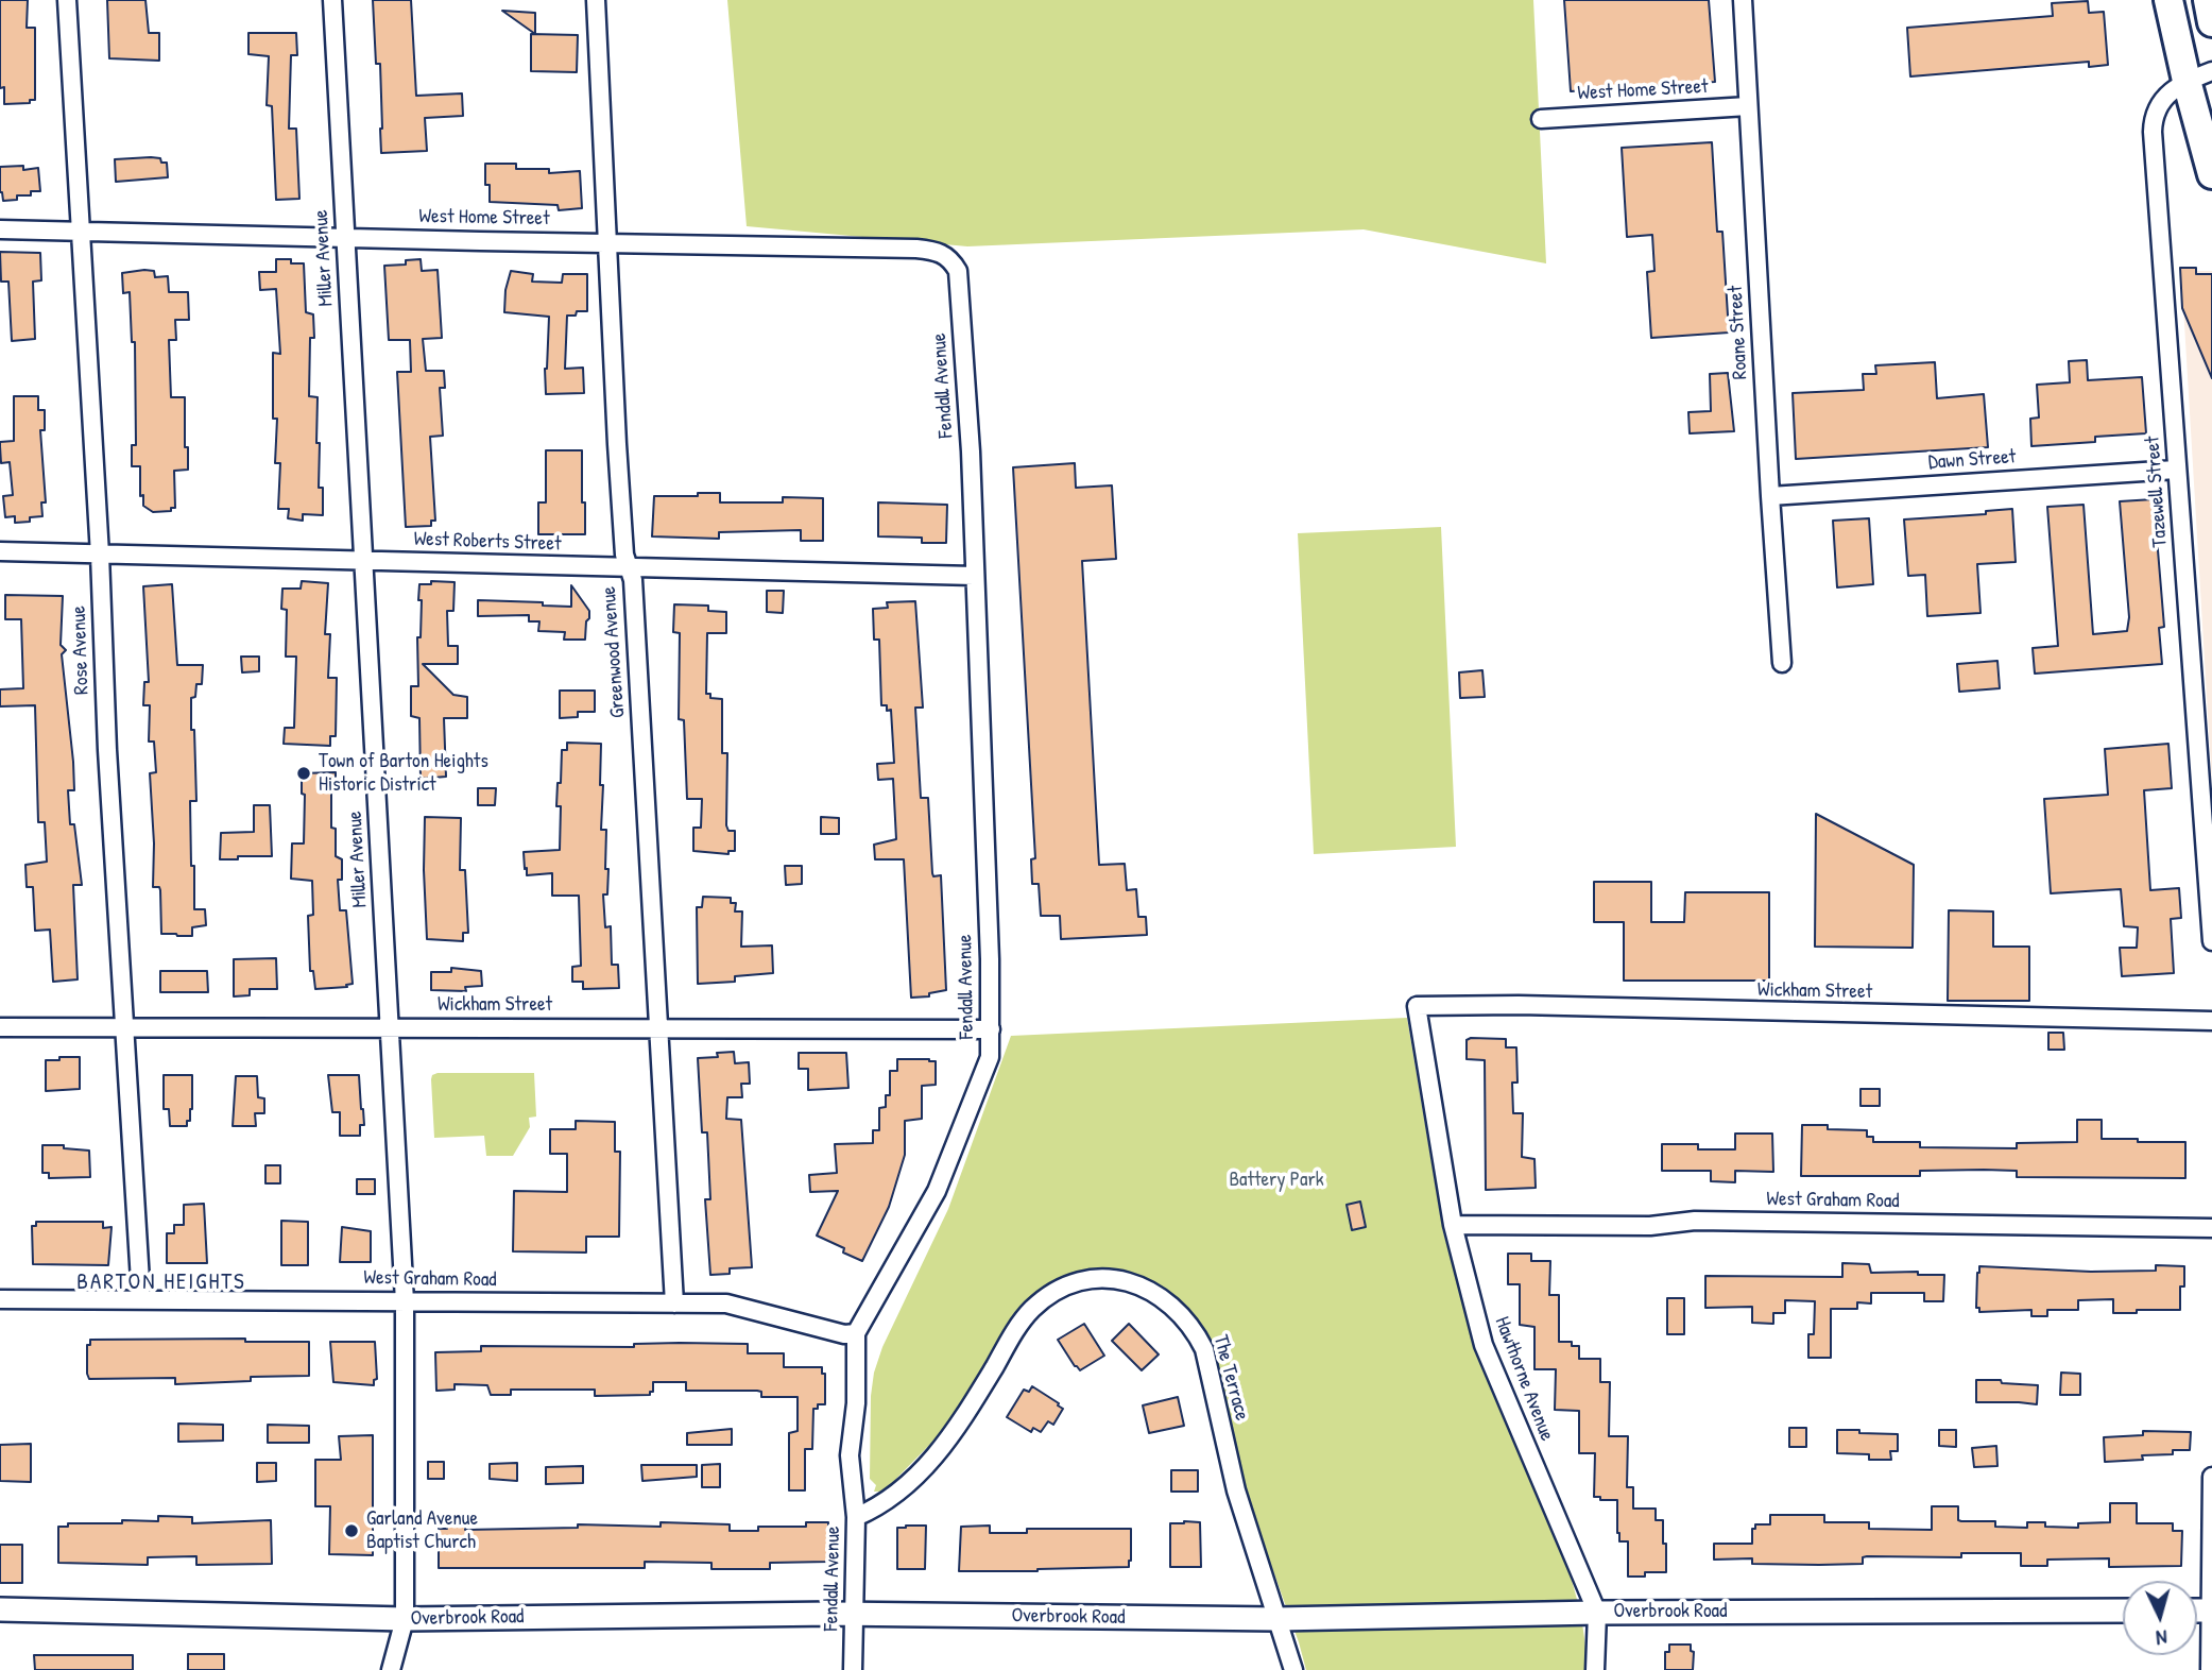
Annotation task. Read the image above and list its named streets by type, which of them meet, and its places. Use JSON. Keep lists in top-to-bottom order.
{
  "streets": {
    "street": [
      "West Home Street",
      "Miller Avenue",
      "Roane Street",
      "Fendall Avenue",
      "Dawn Street",
      "Tazewell Street",
      "West Roberts Street",
      "Rose Avenue",
      "Greenwood Avenue",
      "Wickham Street",
      "West Graham Road",
      "The Terrace",
      "Hawthorne Avenue",
      "Overbrook Road"
    ]
  },
  "crossings": [
    ["West Home Street", "Miller Avenue"],
    ["West Home Street", "Roane Street"],
    ["West Home Street", "Fendall Avenue"],
    ["West Home Street", "Rose Avenue"],
    ["West Home Street", "Greenwood Avenue"],
    ["Miller Avenue", "West Roberts Street"],
    ["Miller Avenue", "Wickham Street"],
    ["Miller Avenue", "West Graham Road"],
    ["Miller Avenue", "Overbrook Road"],
    ["Roane Street", "Dawn Street"],
    ["Fendall Avenue", "West Roberts Street"],
    ["Fendall Avenue", "Wickham Street"],
    ["Fendall Avenue", "West Graham Road"],
    ["Fendall Avenue", "The Terrace"],
    ["Fendall Avenue", "Overbrook Road"],
    ["Dawn Street", "Tazewell Street"],
    ["West Roberts Street", "Rose Avenue"],
    ["West Roberts Street", "Greenwood Avenue"],
    ["Rose Avenue", "Wickham Street"],
    ["Rose Avenue", "West Graham Road"],
    ["Greenwood Avenue", "Wickham Street"],
    ["Greenwood Avenue", "West Graham Road"],
    ["Wickham Street", "Hawthorne Avenue"],
    ["West Graham Road", "Hawthorne Avenue"],
    ["The Terrace", "Overbrook Road"],
    ["Hawthorne Avenue", "Overbrook Road"]
  ],
  "districts": ["BARTON HEIGHTS"],
  "parks": ["Battery Park"],
  "places": ["Town of Barton Heights Historic District", "Garland Avenue Baptist Church"],
  "north": "bottom"
}
